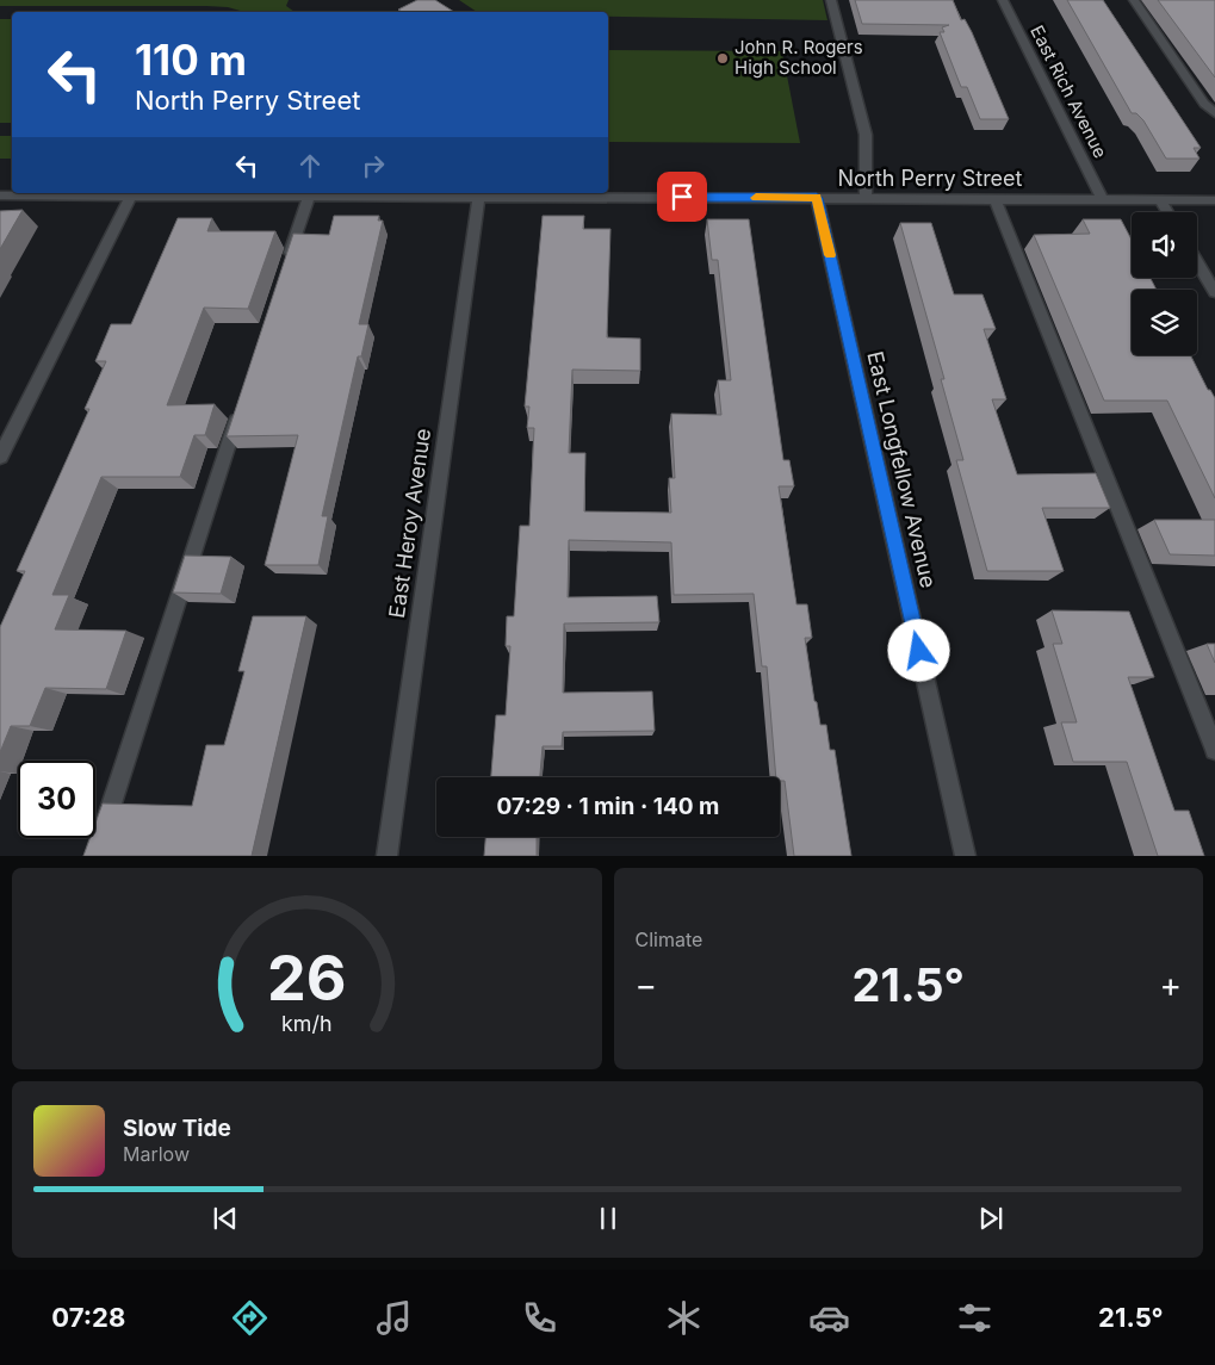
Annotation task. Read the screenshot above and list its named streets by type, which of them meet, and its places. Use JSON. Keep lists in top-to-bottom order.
{
  "streets": {
    "street": [
      "East Rich Avenue",
      "North Perry Street",
      "East Longfellow Avenue",
      "East Heroy Avenue"
    ]
  },
  "crossings": [
    ["East Rich Avenue", "North Perry Street"],
    ["North Perry Street", "East Longfellow Avenue"],
    ["North Perry Street", "East Heroy Avenue"]
  ],
  "places": ["John R. Rogers High School"],
  "page": {
    "turn": ["110 m", "North Perry Street"],
    "limit": "30",
    "trip": "07:29 · 1 min · 140 m",
    "tile": "Climate",
    "heat": ["−", "21.5°", "+"],
    "song": ["Slow Tide", "Marlow"],
    "tabs": ["07:28", "21.5°"],
    "gauge": ["26", "km/h"]
  }
}
